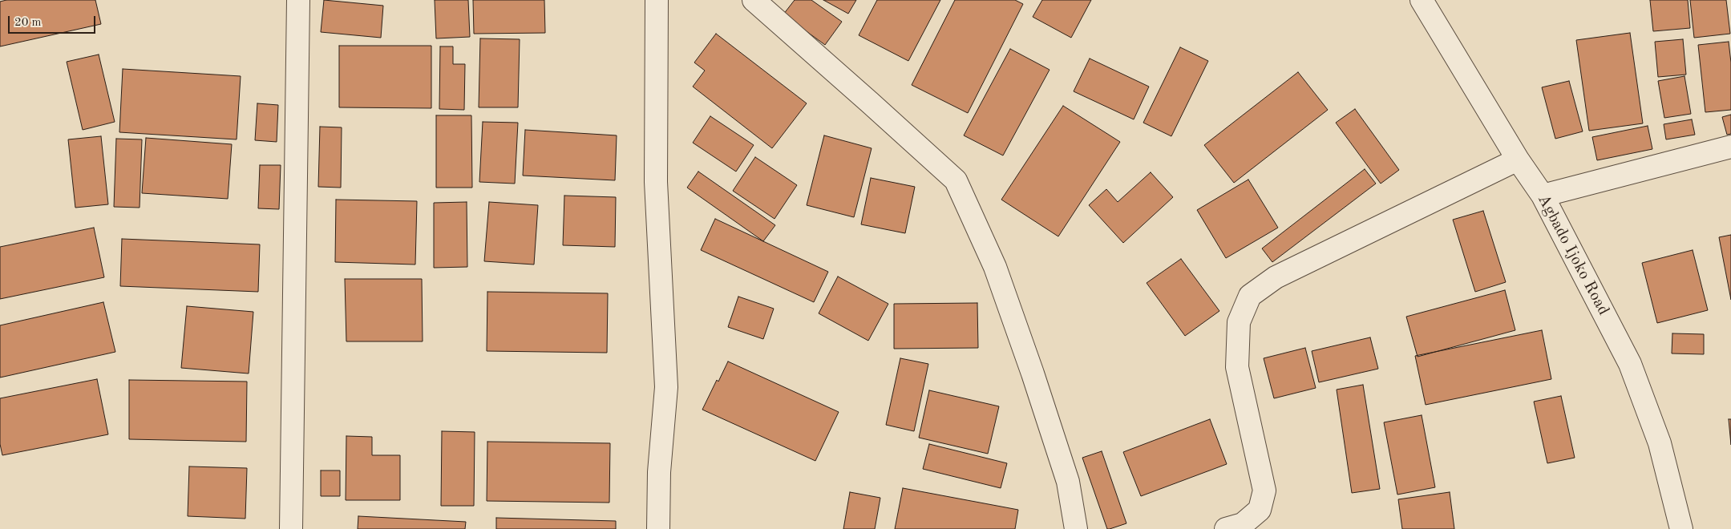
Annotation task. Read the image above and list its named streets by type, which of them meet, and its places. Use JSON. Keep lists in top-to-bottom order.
{
  "streets": {
    "street": ["Agbado Ijoko Road"]
  },
  "scale_bar": "20 m"
}
